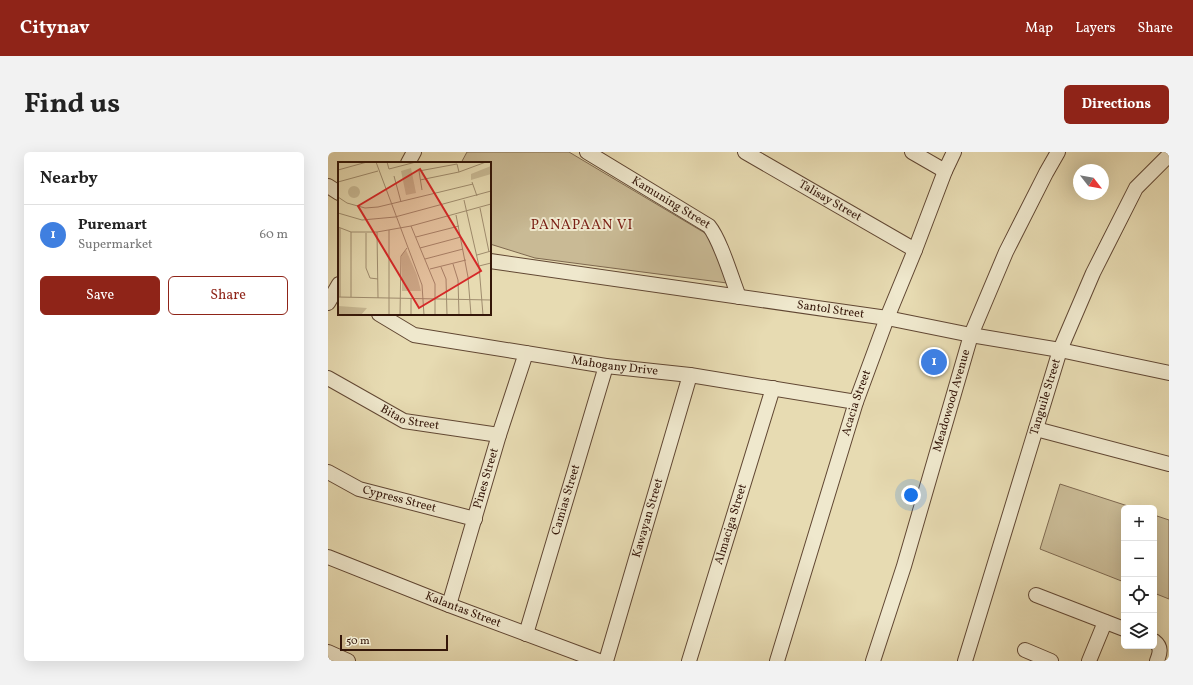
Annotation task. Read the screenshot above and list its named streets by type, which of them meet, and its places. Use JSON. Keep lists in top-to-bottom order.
{
  "streets": {
    "street": [
      "Talisay Street",
      "Kamuning Street",
      "Santol Street",
      "Mahogany Drive",
      "Tanguile Street",
      "Meadowood Avenue",
      "Acacia Street",
      "Bitao Street",
      "Pines Street",
      "Cypress Street",
      "Camias Street",
      "Kawayan Street",
      "Almaciga Street",
      "Kalantas Street"
    ]
  },
  "crossings": [
    ["Talisay Street", "Acacia Street"],
    ["Kamuning Street", "Santol Street"],
    ["Santol Street", "Tanguile Street"],
    ["Santol Street", "Meadowood Avenue"],
    ["Santol Street", "Acacia Street"],
    ["Mahogany Drive", "Acacia Street"],
    ["Mahogany Drive", "Pines Street"],
    ["Mahogany Drive", "Camias Street"],
    ["Mahogany Drive", "Kawayan Street"],
    ["Mahogany Drive", "Almaciga Street"],
    ["Bitao Street", "Pines Street"],
    ["Pines Street", "Cypress Street"],
    ["Pines Street", "Kalantas Street"],
    ["Camias Street", "Kalantas Street"]
  ],
  "districts": ["PANAPAAN VI"],
  "scale_bar": "50 m",
  "north": "bottom right",
  "page": {
    "header": "Citynav",
    "nav": ["Map", "Layers", "Share"],
    "title": "Find us",
    "buttons": [
      "Directions",
      ["Save", "Share"]
    ],
    "heading": "Nearby",
    "list": [
      {
        "mark": "1",
        "name": "Puremart",
        "note": "Supermarket",
        "value": "60 m"
      }
    ],
    "pins": "1",
    "map_buttons": ["+", "−"],
    "scale": "50 m"
  }
}
